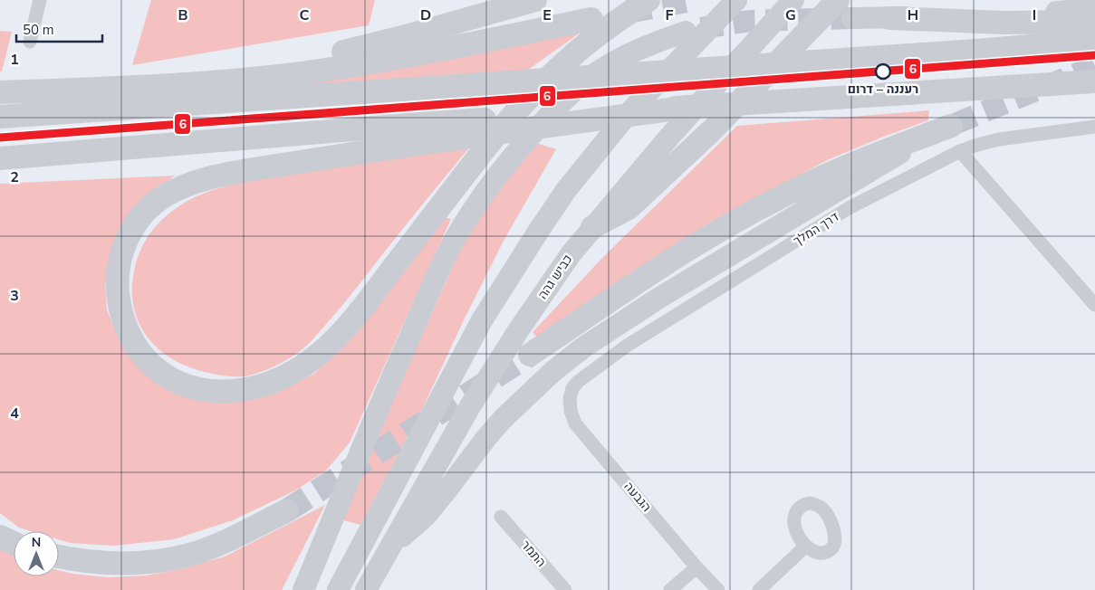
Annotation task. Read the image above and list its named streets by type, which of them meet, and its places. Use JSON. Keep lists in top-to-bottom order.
{
  "streets": {
    "highway": ["כביש גהה"],
    "street": ["דרך המלך", "הגבעה", "התמר"]
  },
  "crossings": [
    ["דרך המלך", "הגבעה"]
  ],
  "places": ["רעננה – דרום"],
  "lines": ["transit line 6"],
  "scale_bar": "50 m",
  "north": "top",
  "grid": {
    "columns": [
      "B",
      "C",
      "D",
      "E",
      "F",
      "G",
      "H",
      "I"
    ],
    "rows": [
      "1",
      "2",
      "3",
      "4"
    ]
  }
}
